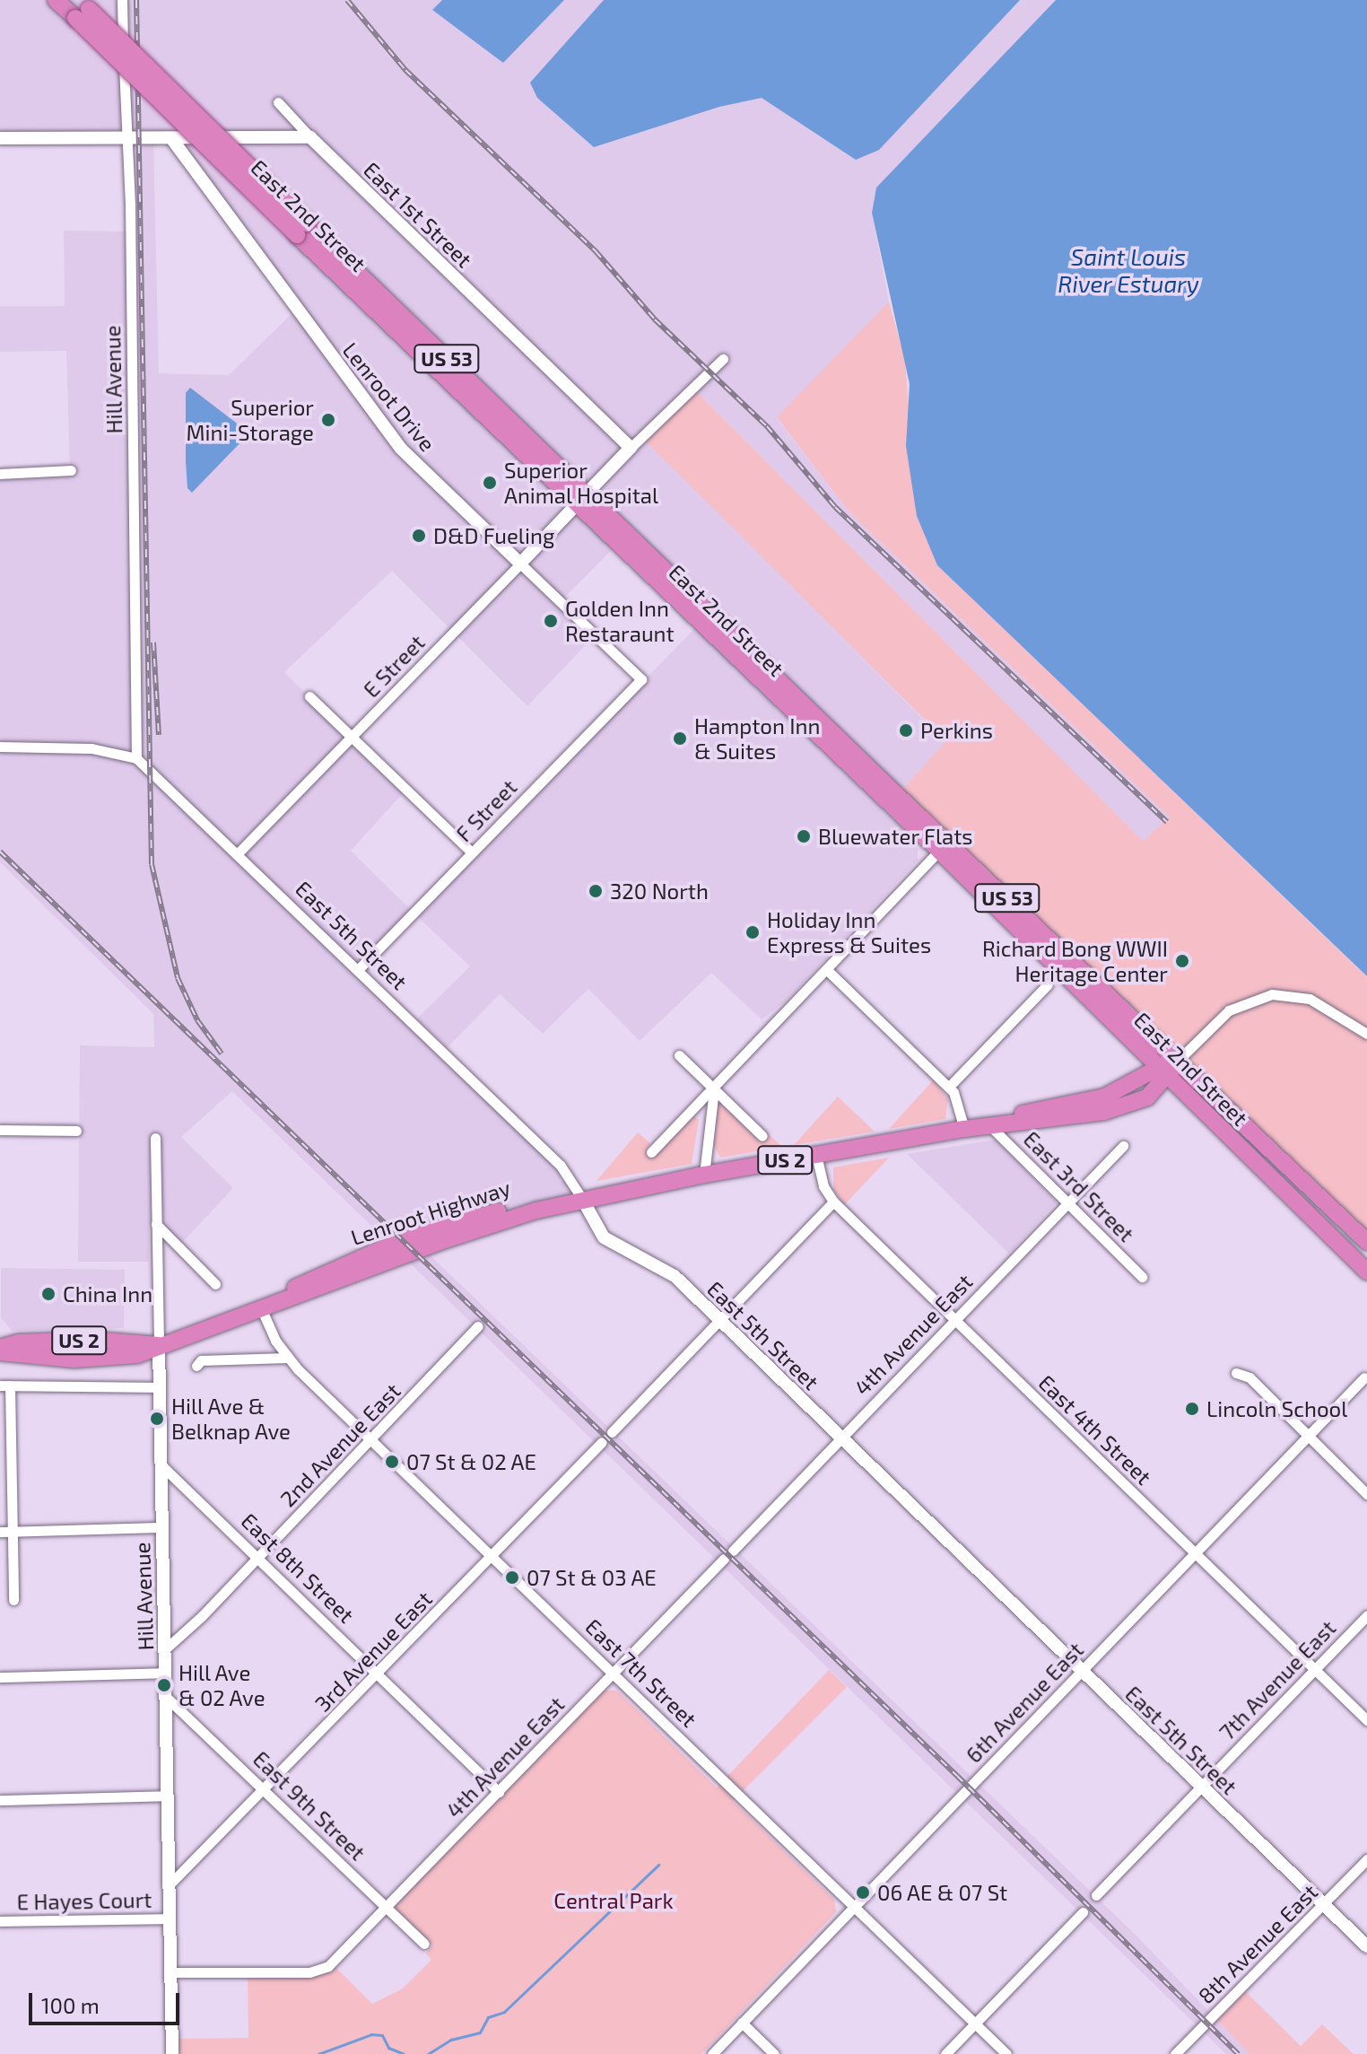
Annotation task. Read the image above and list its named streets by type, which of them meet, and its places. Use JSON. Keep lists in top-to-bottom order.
{
  "streets": {
    "highway": [
      "East 2nd Street",
      "US 53",
      "US 2",
      "Lenroot Highway"
    ],
    "street": [
      "East 1st Street",
      "Hill Avenue",
      "Lenroot Drive",
      "E Street",
      "F Street",
      "East 5th Street",
      "East 3rd Street",
      "4th Avenue East",
      "East 4th Street",
      "2nd Avenue East",
      "East 8th Street",
      "3rd Avenue East",
      "East 7th Street",
      "7th Avenue East",
      "6th Avenue East",
      "East 9th Street",
      "E Hayes Court",
      "8th Avenue East"
    ]
  },
  "crossings": [
    ["East 1st Street", "E Street"],
    ["East 2nd Street", "E Street"],
    ["East 2nd Street", "Lenroot Highway"],
    ["Hill Avenue", "East 5th Street"],
    ["Hill Avenue", "US 2"],
    ["Hill Avenue", "Lenroot Highway"],
    ["Hill Avenue", "4th Avenue East"],
    ["Hill Avenue", "2nd Avenue East"],
    ["Hill Avenue", "East 8th Street"],
    ["Hill Avenue", "3rd Avenue East"],
    ["Hill Avenue", "East 9th Street"],
    ["Hill Avenue", "E Hayes Court"],
    ["Lenroot Drive", "E Street"],
    ["Lenroot Drive", "F Street"],
    ["E Street", "East 5th Street"],
    ["F Street", "East 5th Street"],
    ["East 5th Street", "Lenroot Highway"],
    ["East 5th Street", "4th Avenue East"],
    ["East 5th Street", "7th Avenue East"],
    ["East 5th Street", "6th Avenue East"],
    ["East 5th Street", "8th Avenue East"],
    ["US 2", "Lenroot Highway"],
    ["East 3rd Street", "Lenroot Highway"],
    ["East 3rd Street", "4th Avenue East"],
    ["Lenroot Highway", "East 4th Street"],
    ["Lenroot Highway", "East 7th Street"],
    ["4th Avenue East", "East 4th Street"],
    ["4th Avenue East", "East 8th Street"],
    ["4th Avenue East", "East 7th Street"],
    ["4th Avenue East", "East 9th Street"],
    ["East 4th Street", "7th Avenue East"],
    ["East 4th Street", "6th Avenue East"],
    ["2nd Avenue East", "East 8th Street"],
    ["2nd Avenue East", "East 7th Street"],
    ["East 8th Street", "3rd Avenue East"],
    ["3rd Avenue East", "East 7th Street"],
    ["3rd Avenue East", "East 9th Street"],
    ["East 7th Street", "6th Avenue East"]
  ],
  "water": ["Saint Louis River Estuary"],
  "parks": ["Central Park"],
  "places": [
    "Superior Mini-Storage",
    "Superior Animal Hospital",
    "D&D Fueling",
    "Golden Inn Restaraunt",
    "Perkins",
    "Hampton Inn & Suites",
    "Bluewater Flats",
    "320 North",
    "Holiday Inn Express & Suites",
    "Richard Bong WWII Heritage Center",
    "China Inn",
    "Lincoln School",
    "Hill Ave & Belknap Ave",
    "07 St & 02 AE",
    "07 St & 03 AE",
    "Hill Ave & 02 Ave",
    "06 AE & 07 St"
  ],
  "scale_bar": "100 m"
}
